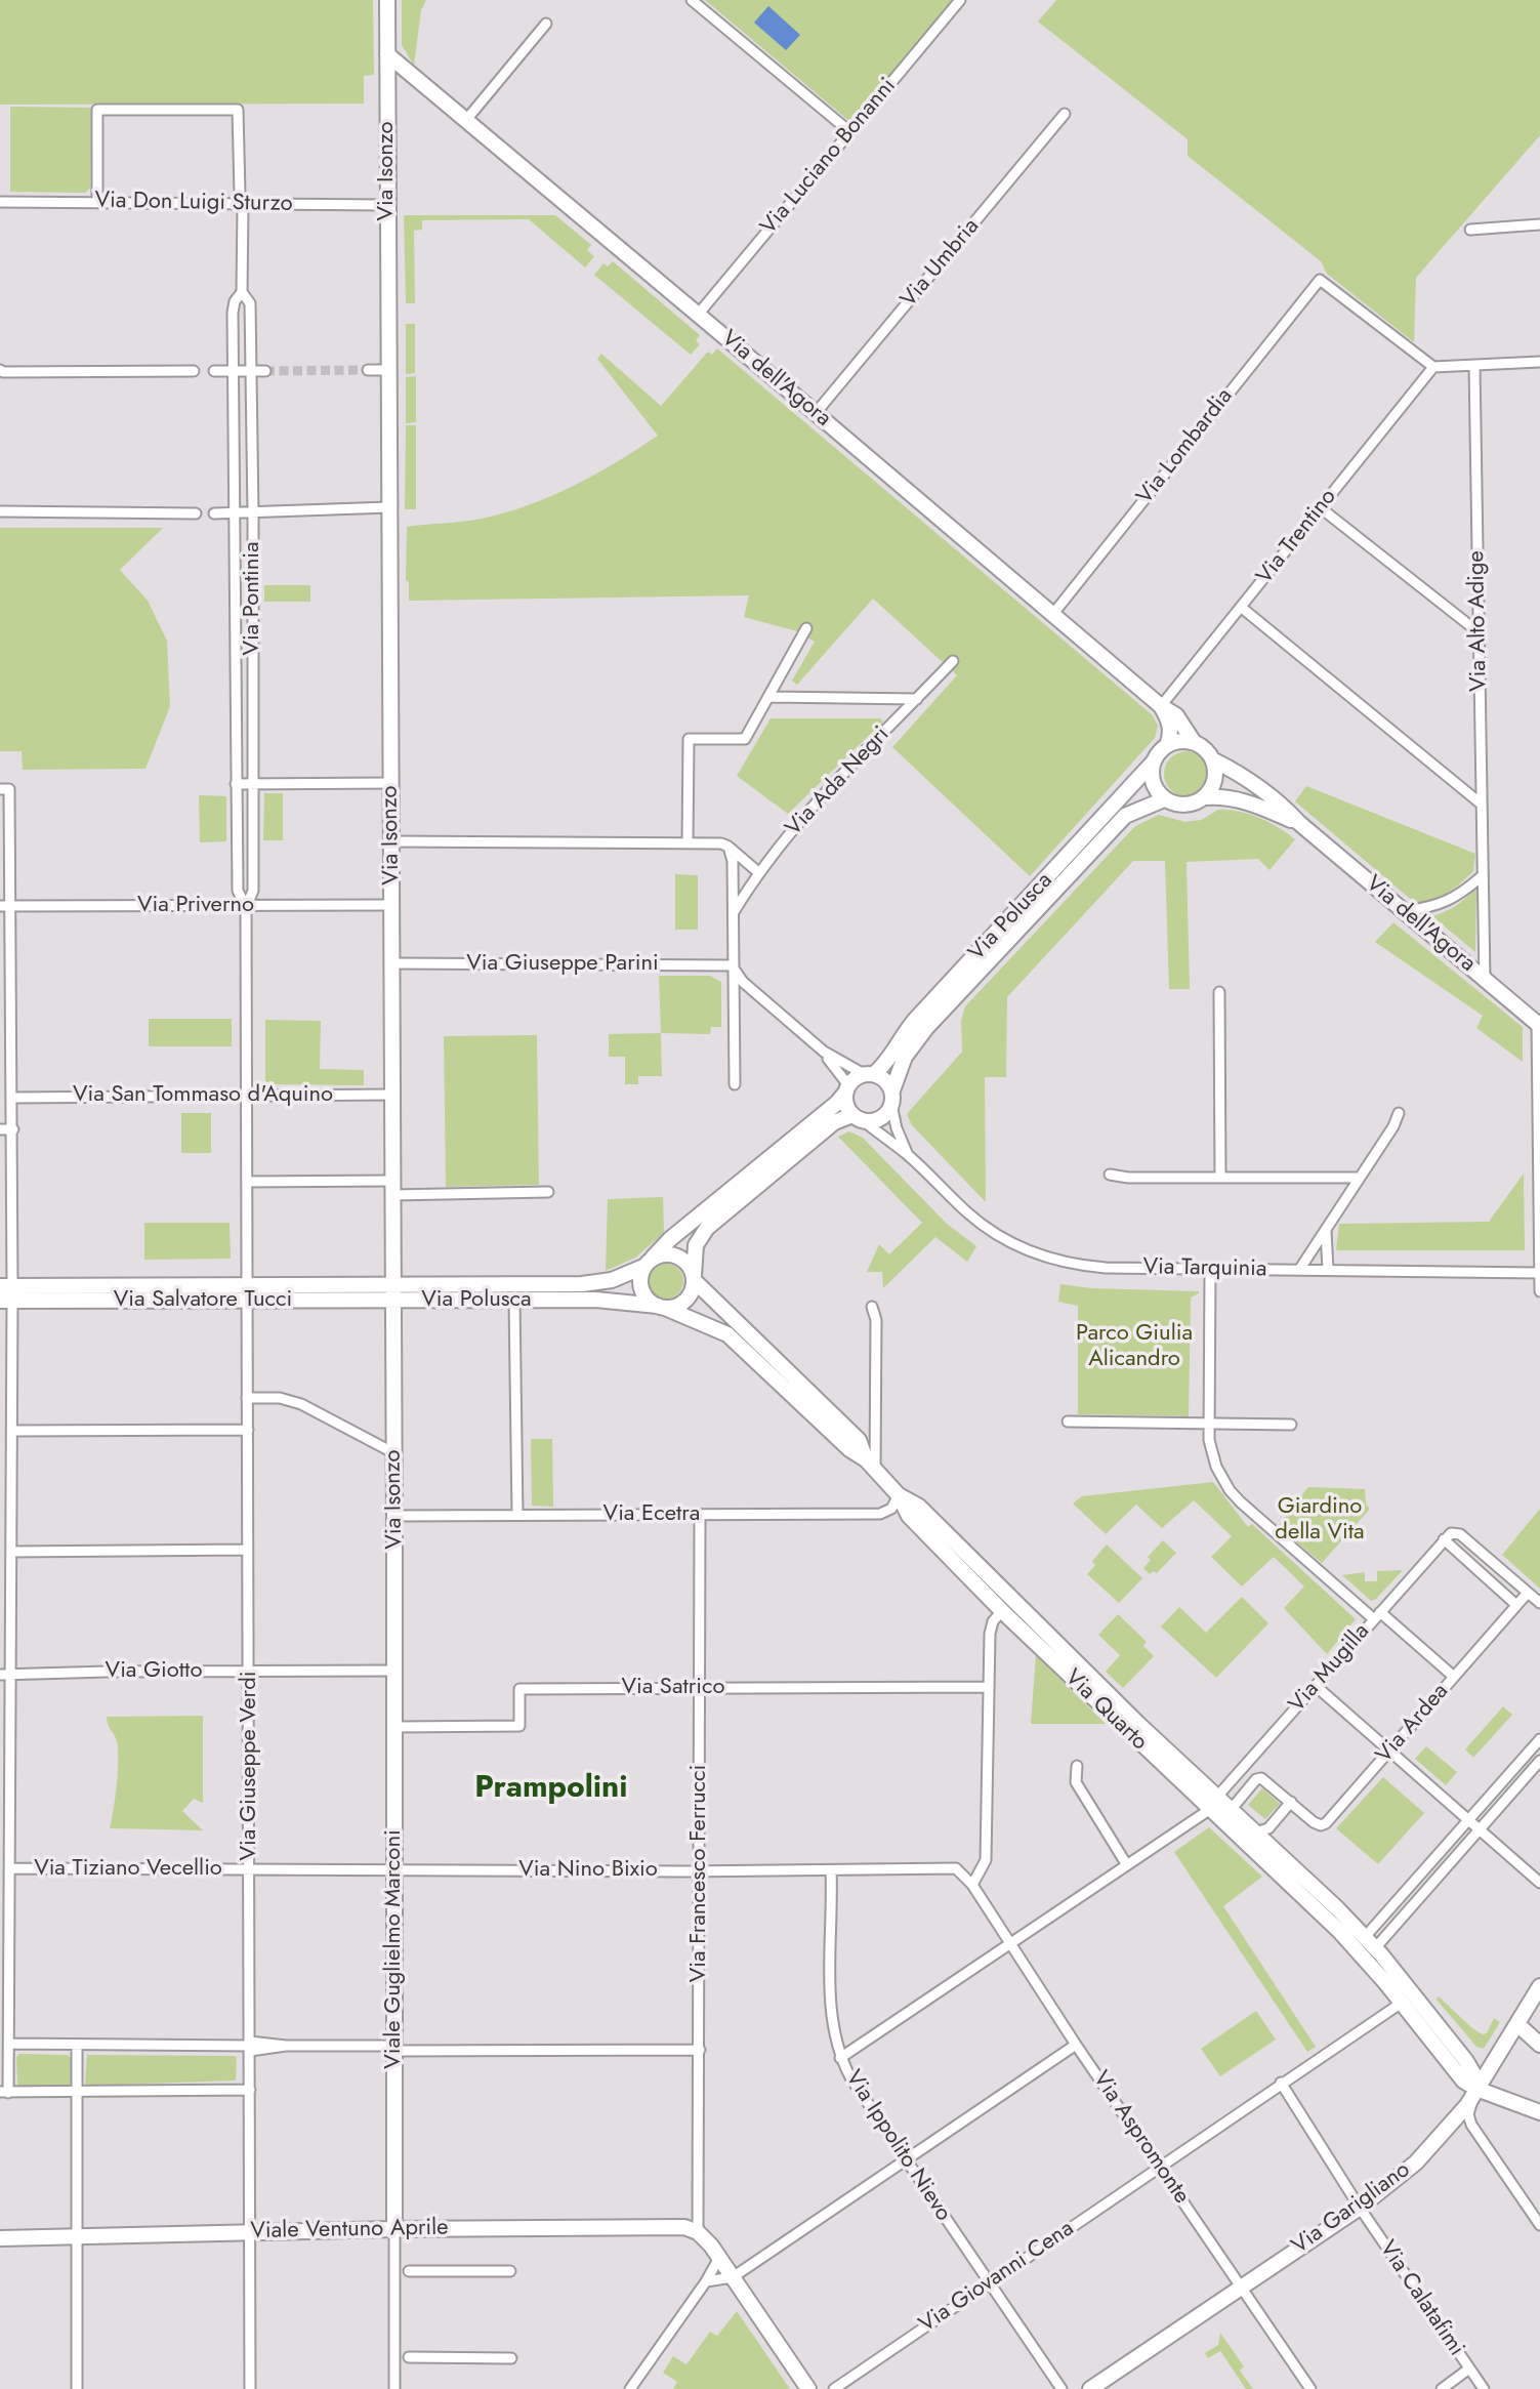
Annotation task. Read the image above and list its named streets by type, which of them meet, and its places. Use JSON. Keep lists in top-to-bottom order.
{
  "streets": {
    "street": [
      "Via Luciano Bonanni",
      "Via Isonzo",
      "Via Don Luigi Sturzo",
      "Via Umbria",
      "Via dell'Agora",
      "Via Lombardia",
      "Via Trentino",
      "Via Pontinia",
      "Via Alto Adige",
      "Via Ada Negri",
      "Via Priverno",
      "Via Polusca",
      "Via Giuseppe Parini",
      "Via San Tommaso d'Aquino",
      "Via Tarquinia",
      "Via Salvatore Tucci",
      "Via Ecetra",
      "Via Mugilla",
      "Via Giotto",
      "Via Satrico",
      "Via Quarto",
      "Via Ardea",
      "Via Giuseppe Verdi",
      "Via Tiziano Vecellio",
      "Via Nino Bixio",
      "Via Francesco Ferrucci",
      "Viale Guglielmo Marconi",
      "Via Aspromonte",
      "Via Ippolito Nievo",
      "Via Garigliano",
      "Viale Ventuno Aprile",
      "Via Giovanni Cena",
      "Via Calatafimi"
    ]
  },
  "crossings": [
    ["Via Luciano Bonanni", "Via dell'Agora"],
    ["Via Isonzo", "Via Don Luigi Sturzo"],
    ["Via Isonzo", "Via dell'Agora"],
    ["Via Isonzo", "Via Priverno"],
    ["Via Isonzo", "Via Polusca"],
    ["Via Isonzo", "Via Giuseppe Parini"],
    ["Via Isonzo", "Via San Tommaso d'Aquino"],
    ["Via Isonzo", "Via Salvatore Tucci"],
    ["Via Isonzo", "Via Ecetra"],
    ["Via Isonzo", "Via Giotto"],
    ["Via Isonzo", "Viale Guglielmo Marconi"],
    ["Via Don Luigi Sturzo", "Via Pontinia"],
    ["Via Umbria", "Via dell'Agora"],
    ["Via dell'Agora", "Via Lombardia"],
    ["Via dell'Agora", "Via Trentino"],
    ["Via dell'Agora", "Via Alto Adige"],
    ["Via dell'Agora", "Via Polusca"],
    ["Via Lombardia", "Via Trentino"],
    ["Via Pontinia", "Via Priverno"],
    ["Via Pontinia", "Via San Tommaso d'Aquino"],
    ["Via Pontinia", "Via Salvatore Tucci"],
    ["Via Pontinia", "Via Giuseppe Verdi"],
    ["Via Polusca", "Via Tarquinia"],
    ["Via Polusca", "Via Salvatore Tucci"],
    ["Via Polusca", "Via Quarto"],
    ["Via Salvatore Tucci", "Via Giuseppe Verdi"],
    ["Via Ecetra", "Via Quarto"],
    ["Via Ecetra", "Via Francesco Ferrucci"],
    ["Via Mugilla", "Via Quarto"],
    ["Via Mugilla", "Via Aspromonte"],
    ["Via Mugilla", "Via Ippolito Nievo"],
    ["Via Giotto", "Via Giuseppe Verdi"],
    ["Via Giotto", "Viale Guglielmo Marconi"],
    ["Via Satrico", "Via Francesco Ferrucci"],
    ["Via Satrico", "Viale Guglielmo Marconi"],
    ["Via Quarto", "Via Ardea"],
    ["Via Quarto", "Via Garigliano"],
    ["Via Quarto", "Via Giovanni Cena"],
    ["Via Giuseppe Verdi", "Via Tiziano Vecellio"],
    ["Via Giuseppe Verdi", "Viale Ventuno Aprile"],
    ["Via Tiziano Vecellio", "Via Nino Bixio"],
    ["Via Tiziano Vecellio", "Viale Guglielmo Marconi"],
    ["Via Nino Bixio", "Via Francesco Ferrucci"],
    ["Via Nino Bixio", "Viale Guglielmo Marconi"],
    ["Via Nino Bixio", "Via Aspromonte"],
    ["Via Nino Bixio", "Via Ippolito Nievo"],
    ["Via Francesco Ferrucci", "Viale Ventuno Aprile"],
    ["Viale Guglielmo Marconi", "Viale Ventuno Aprile"],
    ["Via Aspromonte", "Via Garigliano"],
    ["Via Aspromonte", "Via Giovanni Cena"],
    ["Via Ippolito Nievo", "Via Giovanni Cena"],
    ["Via Garigliano", "Via Calatafimi"],
    ["Via Giovanni Cena", "Via Calatafimi"]
  ],
  "districts": ["Prampolini"],
  "parks": ["Parco Giulia Alicandro", "Giardino della Vita"]
}
